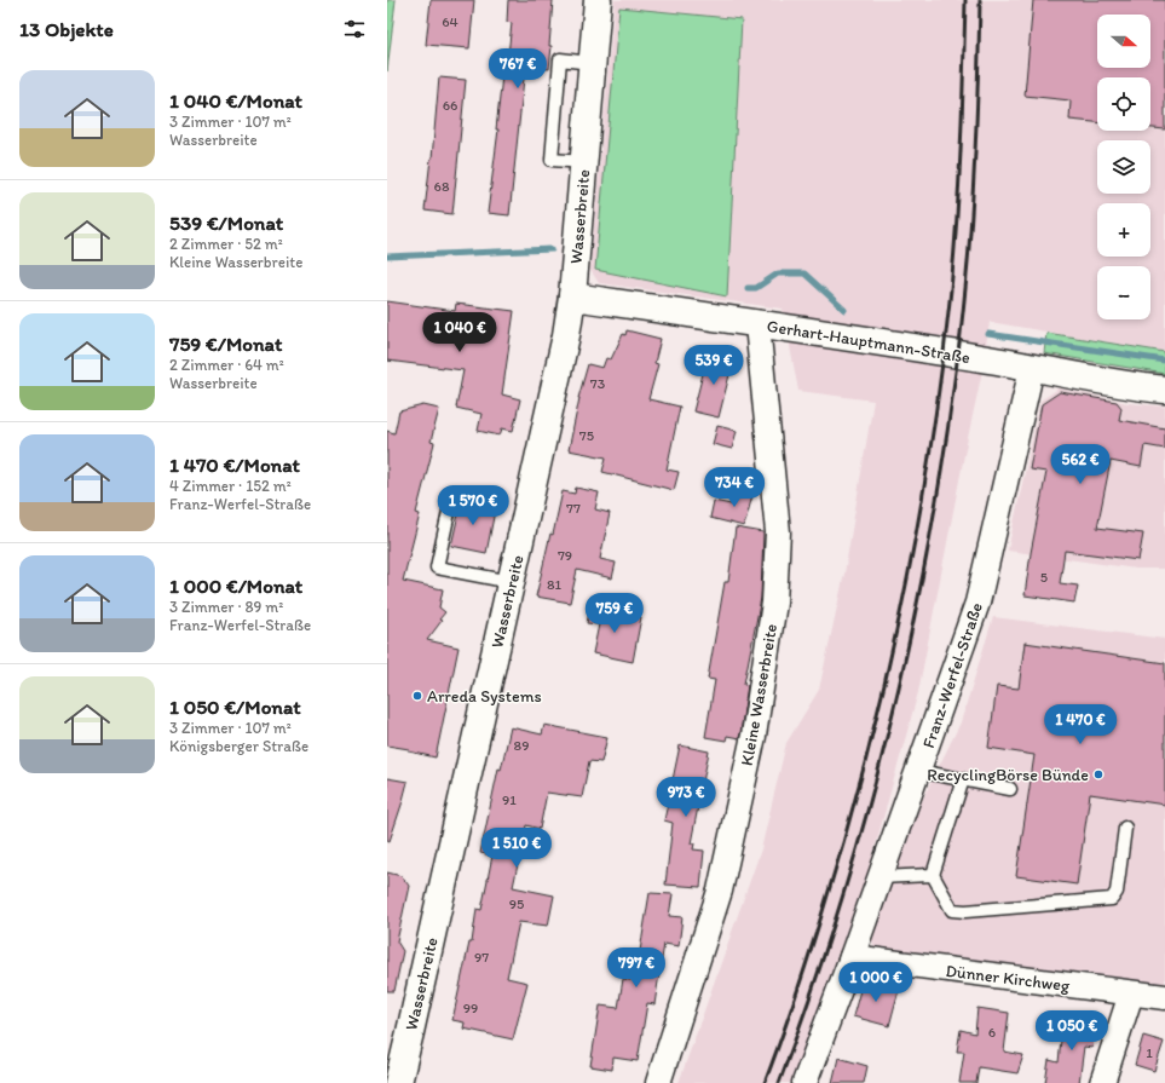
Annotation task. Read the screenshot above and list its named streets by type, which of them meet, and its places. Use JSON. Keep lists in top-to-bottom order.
{
  "streets": {
    "main road": ["Wasserbreite", "Gerhart-Hauptmann-Straße"],
    "street": ["Franz-Werfel-Straße", "Kleine Wasserbreite", "Dünner Kirchweg"]
  },
  "crossings": [
    ["Wasserbreite", "Gerhart-Hauptmann-Straße"],
    ["Gerhart-Hauptmann-Straße", "Franz-Werfel-Straße"],
    ["Gerhart-Hauptmann-Straße", "Kleine Wasserbreite"],
    ["Franz-Werfel-Straße", "Dünner Kirchweg"]
  ],
  "places": ["Arreda Systems", "RecyclingBörse Bünde"],
  "house_numbers": [
    "64",
    "66",
    "68",
    "73",
    "75",
    "77",
    "79",
    "5",
    "81",
    "89",
    "91",
    "95",
    "97",
    "99",
    "6",
    "1"
  ],
  "north": "right",
  "page": {
    "heading": "13 Objekte",
    "map_buttons": ["+", "−"],
    "price": [
      "767 €",
      "1 040 €",
      "539 €",
      "562 €",
      "734 €",
      "1 570 €",
      "759 €",
      "1 470 €",
      "973 €",
      "1 510 €",
      "797 €",
      "1 000 €",
      "1 050 €"
    ],
    "list": [
      {
        "name": "1 040 €/Monat",
        "note": "3 Zimmer · 107 m² · Wasserbreite"
      },
      {
        "name": "539 €/Monat",
        "note": "2 Zimmer · 52 m² · Kleine Wasserbreite"
      },
      {
        "name": "759 €/Monat",
        "note": "2 Zimmer · 64 m² · Wasserbreite"
      },
      {
        "name": "1 470 €/Monat",
        "note": "4 Zimmer · 152 m² · Franz-Werfel-Straße"
      },
      {
        "name": "1 000 €/Monat",
        "note": "3 Zimmer · 89 m² · Franz-Werfel-Straße"
      },
      {
        "name": "1 050 €/Monat",
        "note": "3 Zimmer · 107 m² · Königsberger Straße"
      }
    ]
  }
}
